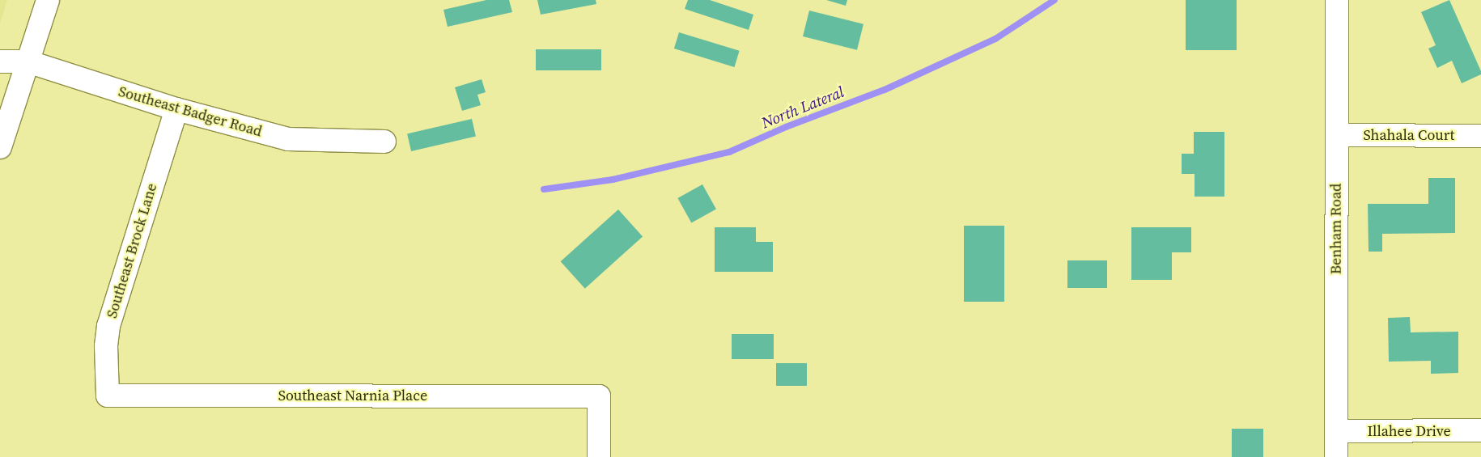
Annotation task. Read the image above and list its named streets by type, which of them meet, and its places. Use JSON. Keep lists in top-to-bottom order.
{
  "streets": {
    "street": [
      "Southeast Badger Road",
      "Shahala Court",
      "Benham Road",
      "Southeast Brock Lane",
      "Southeast Narnia Place",
      "Illahee Drive"
    ]
  },
  "crossings": [
    ["Southeast Badger Road", "Southeast Brock Lane"],
    ["Shahala Court", "Benham Road"],
    ["Benham Road", "Illahee Drive"],
    ["Southeast Brock Lane", "Southeast Narnia Place"]
  ],
  "water": ["North Lateral"]
}
